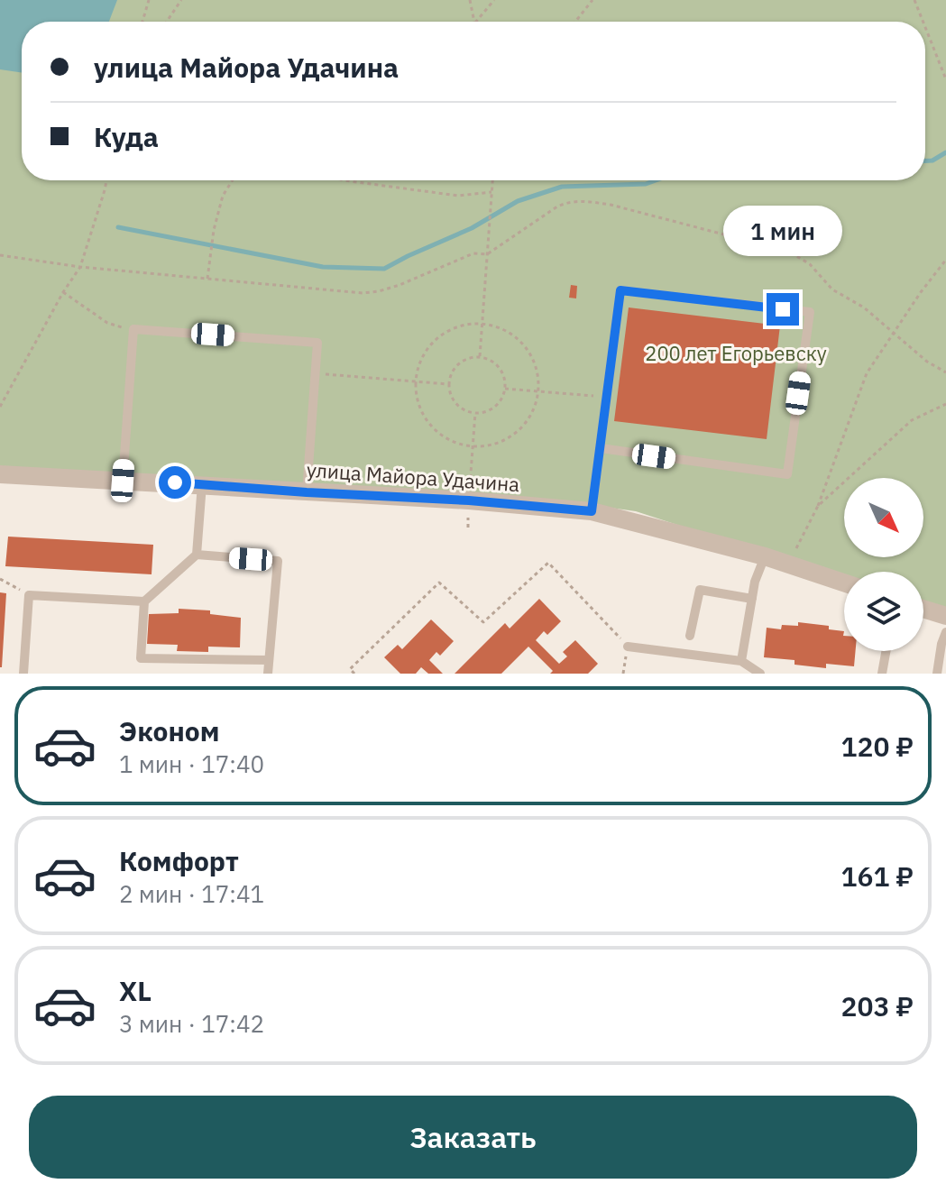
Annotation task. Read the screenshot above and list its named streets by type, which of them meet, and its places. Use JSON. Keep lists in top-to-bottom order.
{
  "streets": {
    "street": ["улица Майора Удачина"]
  },
  "parks": ["200 лет Егорьевску"],
  "north": "bottom right",
  "page": {
    "banner": ["улица Майора Удачина", "Куда"],
    "bubble": "1 мин",
    "list": [
      {
        "name": "Эконом",
        "note": "1 мин · 17:40",
        "value": "120 ₽"
      },
      {
        "name": "Комфорт",
        "note": "2 мин · 17:41",
        "value": "161 ₽"
      },
      {
        "name": "XL",
        "note": "3 мин · 17:42",
        "value": "203 ₽"
      }
    ],
    "buttons": "Заказать"
  }
}
